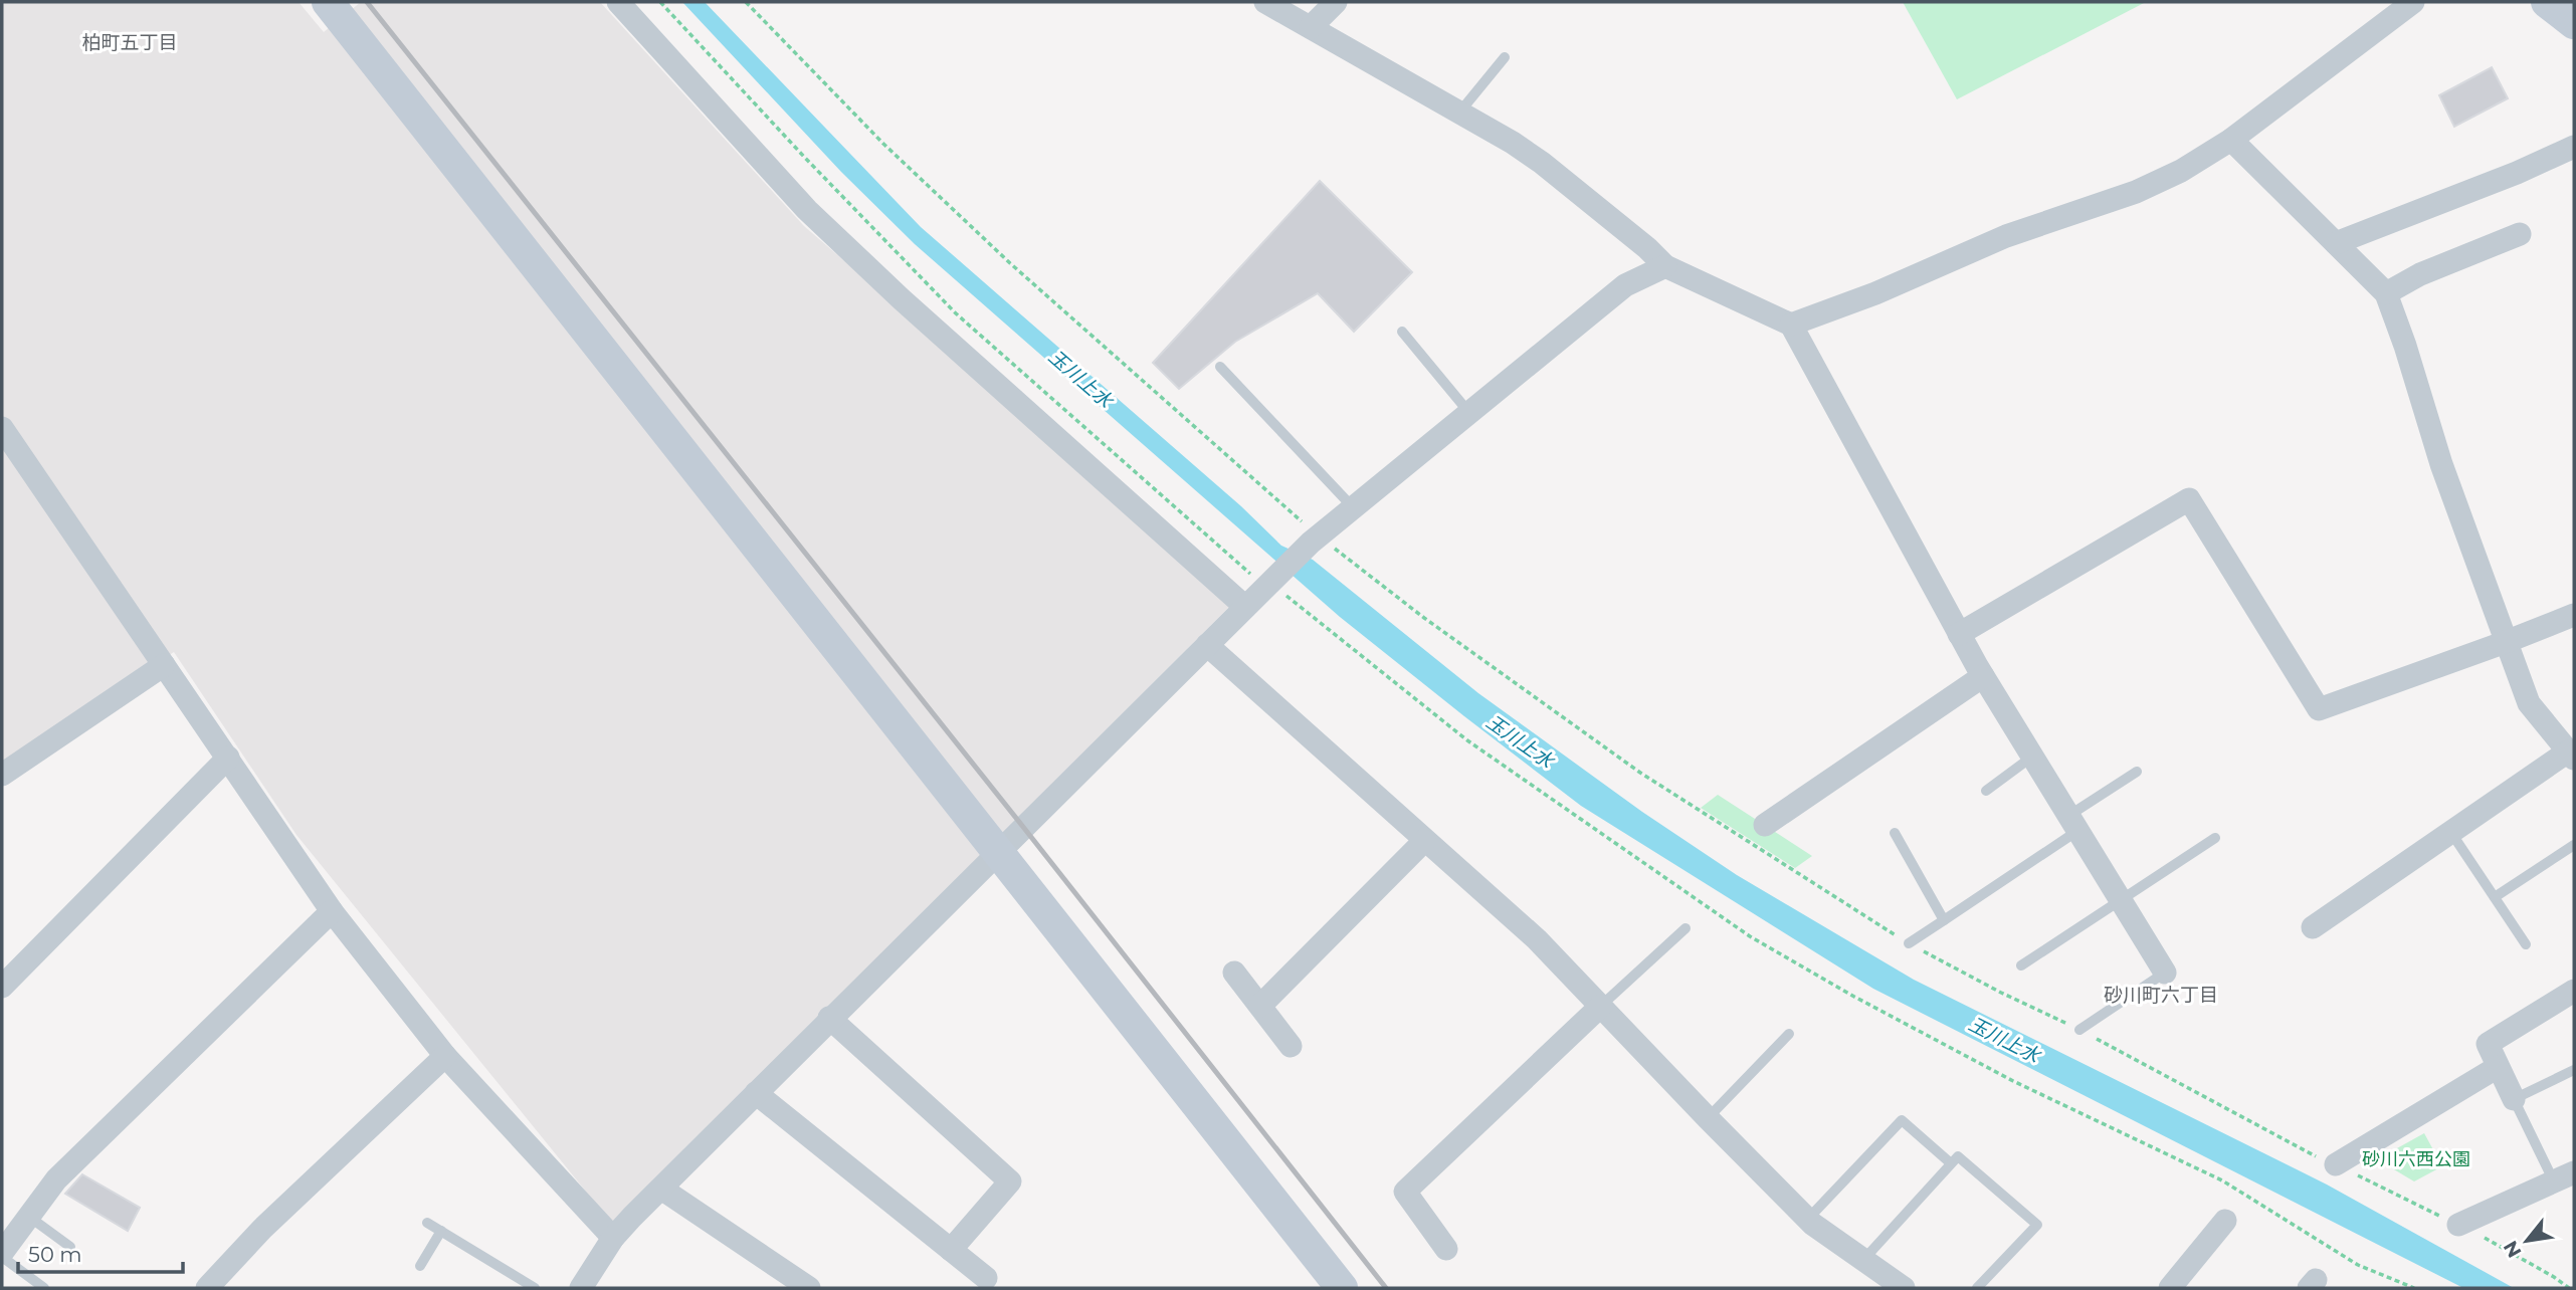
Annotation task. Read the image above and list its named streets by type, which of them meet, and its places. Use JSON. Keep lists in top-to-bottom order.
{
  "districts": ["柏町五丁目", "砂川町六丁目"],
  "water": ["玉川上水"],
  "parks": ["砂川六西公園"],
  "scale_bar": "50 m",
  "north": "bottom left"
}
